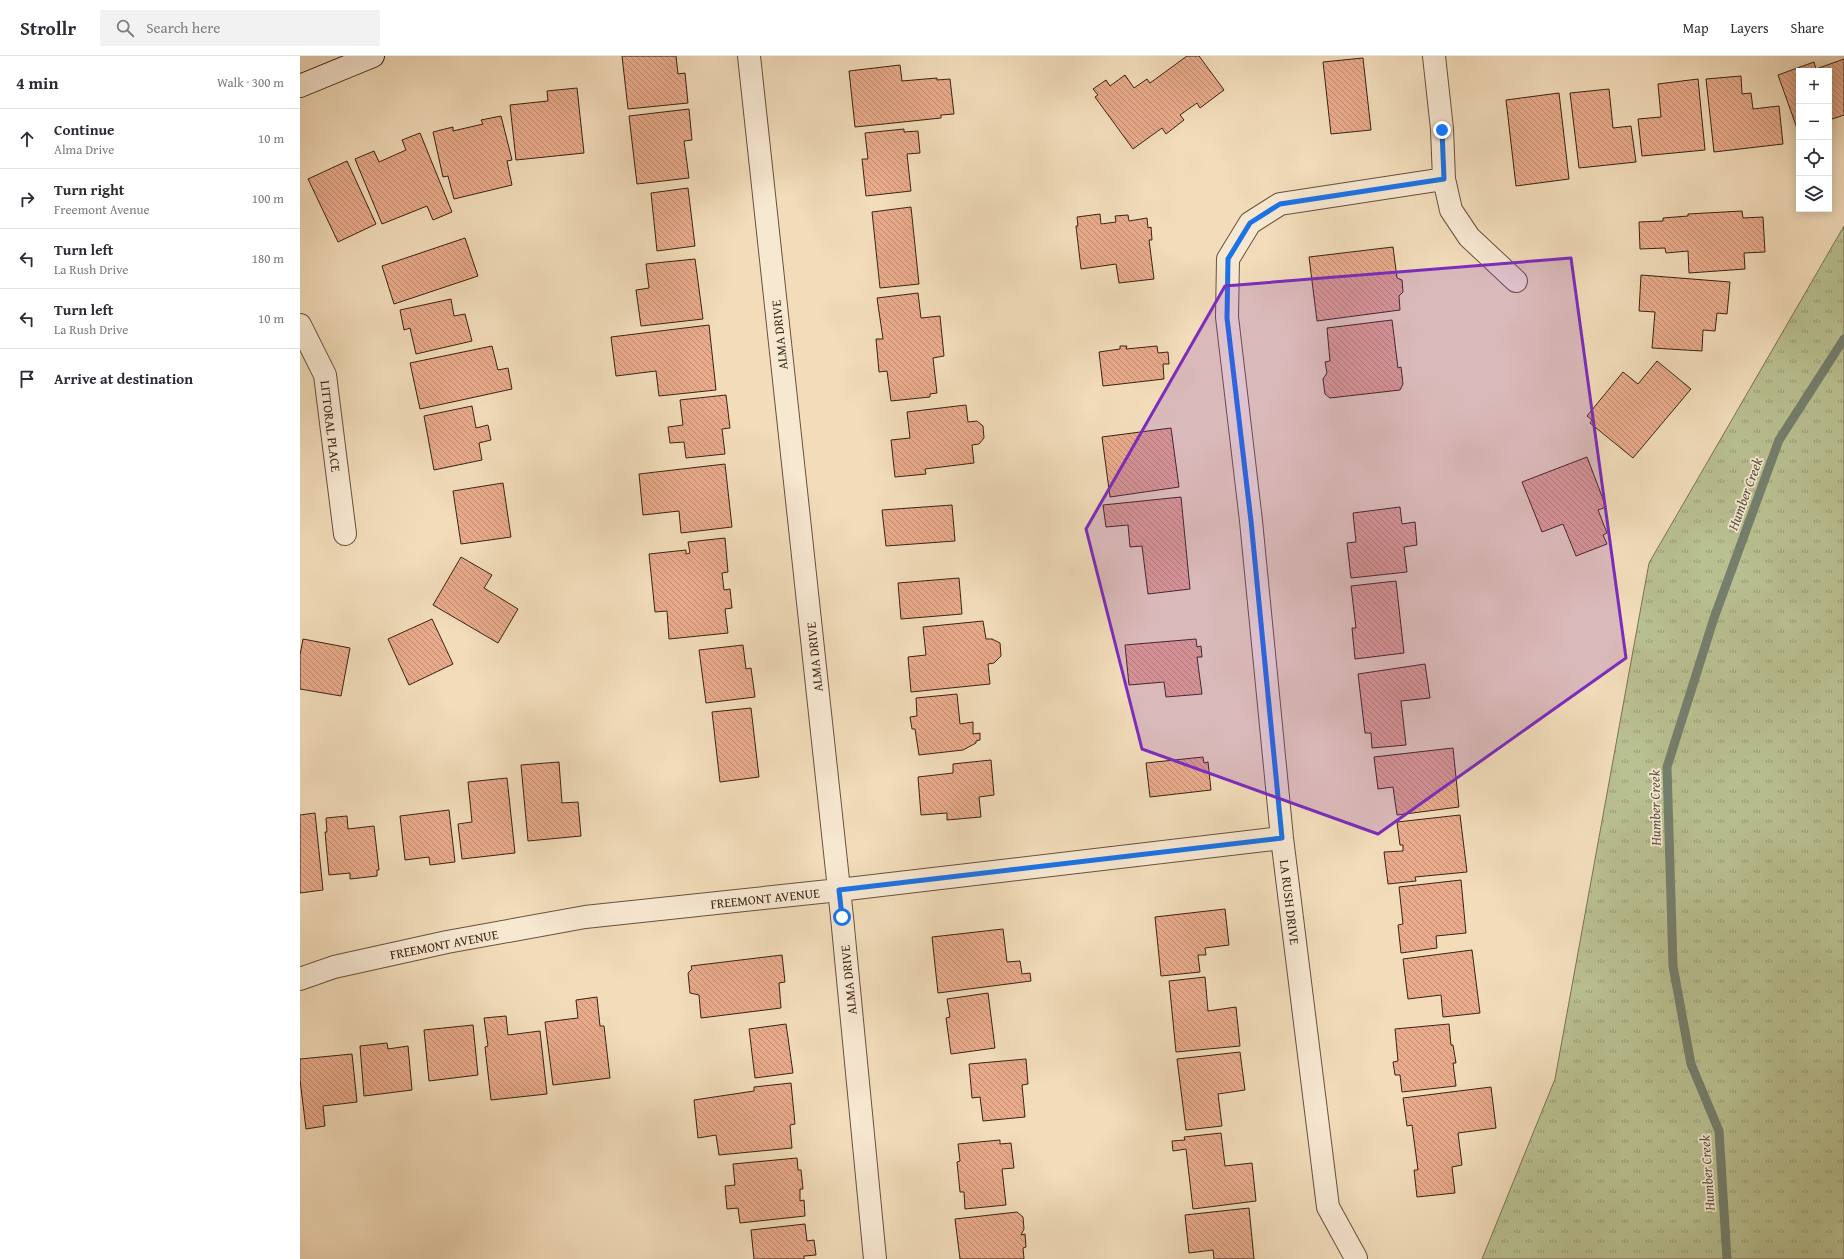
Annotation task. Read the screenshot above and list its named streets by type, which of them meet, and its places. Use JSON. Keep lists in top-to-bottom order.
{
  "streets": {
    "street": [
      "ALMA DRIVE",
      "LITTORAL PLACE",
      "FREEMONT AVENUE",
      "LA RUSH DRIVE"
    ]
  },
  "crossings": [
    ["ALMA DRIVE", "FREEMONT AVENUE"],
    ["FREEMONT AVENUE", "LA RUSH DRIVE"]
  ],
  "water": ["Humber Creek"],
  "page": {
    "header": "Strollr",
    "search": "Search here",
    "nav": ["Map", "Layers", "Share"],
    "heading": ["4 min", "Walk · 300 m"],
    "map_buttons": ["+", "−"],
    "list": [
      ["Continue", "Alma Drive", "10 m"],
      ["Turn right", "Freemont Avenue", "100 m"],
      ["Turn left", "La Rush Drive", "180 m"],
      ["Turn left", "La Rush Drive", "10 m"],
      "Arrive at destination"
    ]
  }
}
